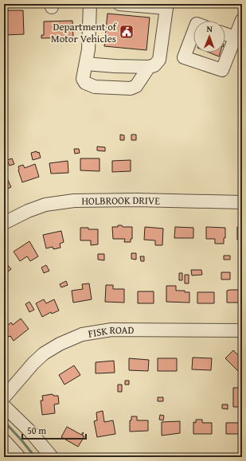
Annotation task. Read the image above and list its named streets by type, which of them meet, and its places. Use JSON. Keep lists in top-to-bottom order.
{
  "streets": {
    "street": ["HOLBROOK DRIVE", "FISK ROAD"]
  },
  "places": {
    "public building": ["Department of Motor Vehicles"]
  },
  "scale_bar": "50 m",
  "north": "top"
}
